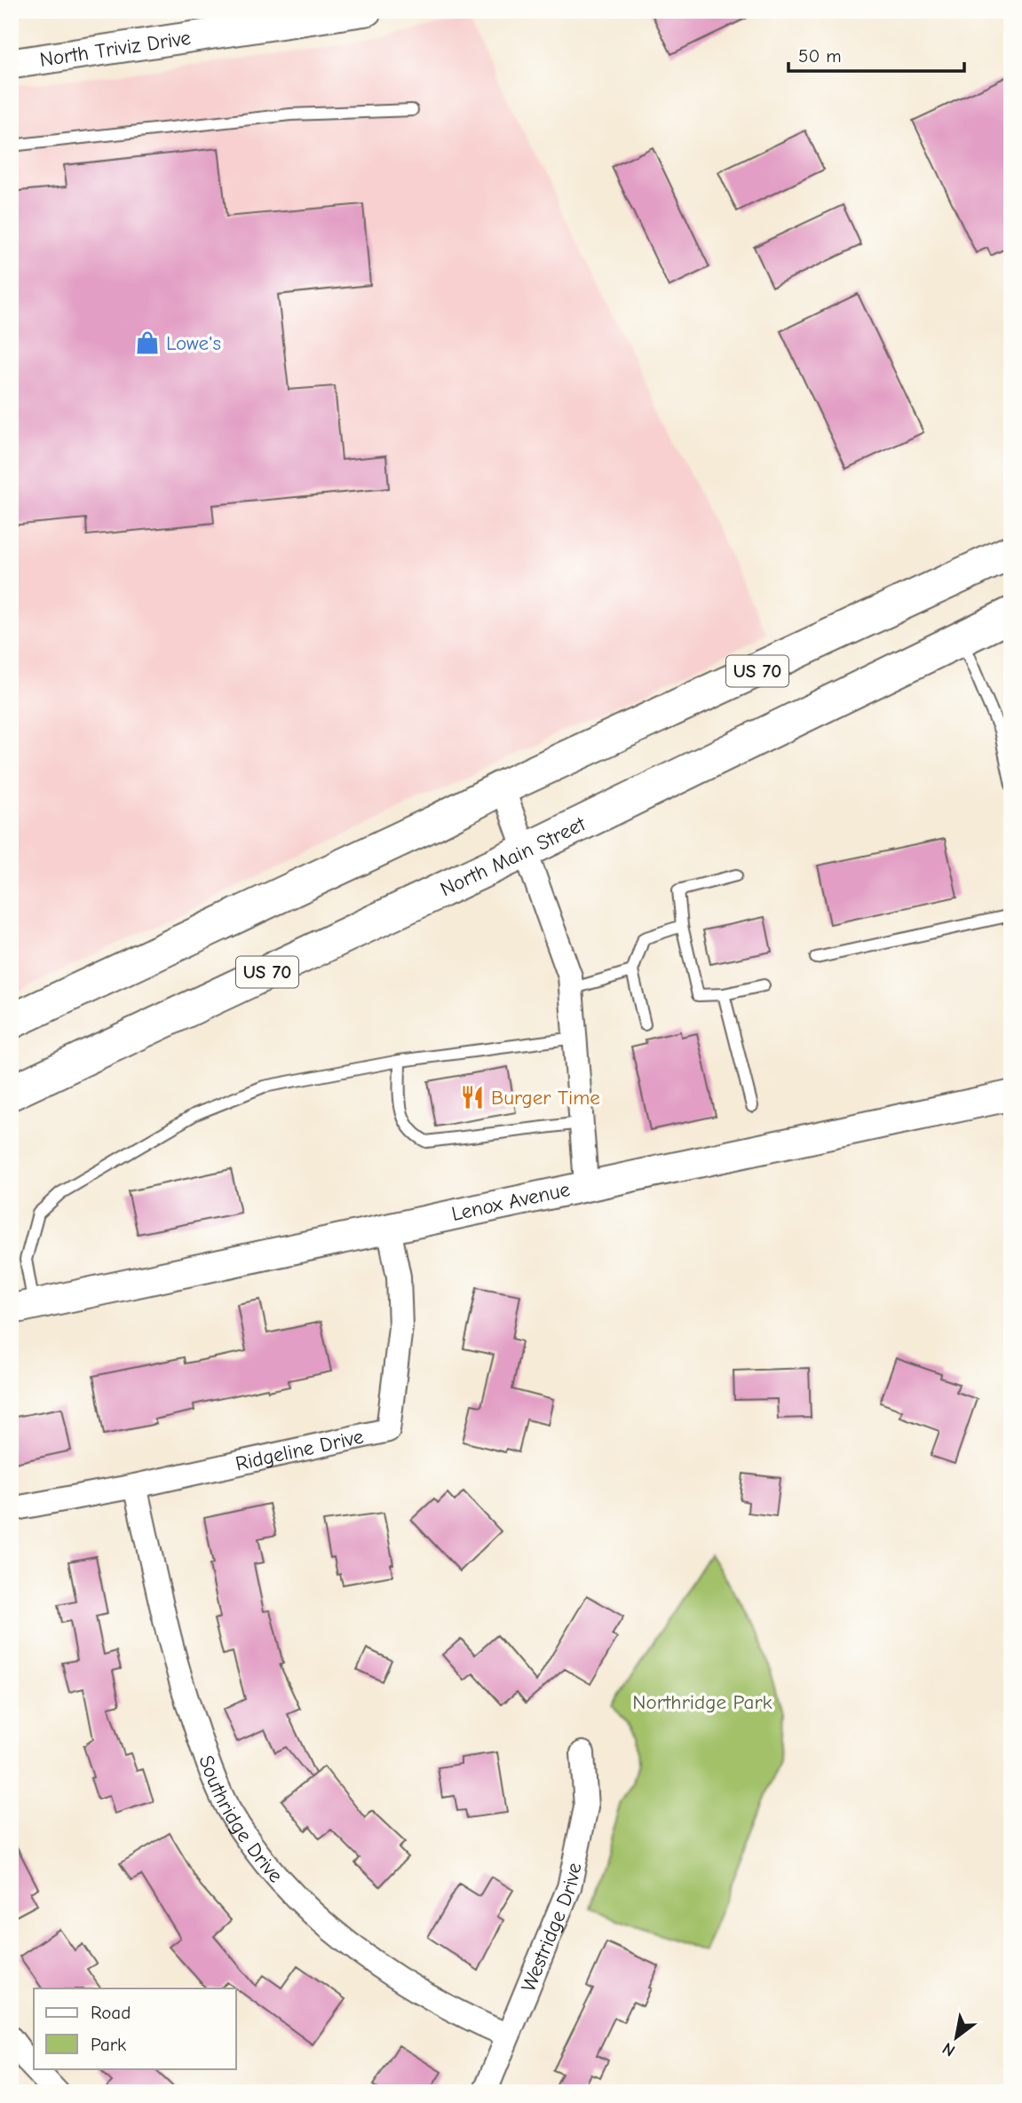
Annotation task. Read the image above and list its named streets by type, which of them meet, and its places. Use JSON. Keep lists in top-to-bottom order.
{
  "streets": {
    "main road": ["US 70", "North Main Street"],
    "street": [
      "North Triviz Drive",
      "Lenox Avenue",
      "Ridgeline Drive",
      "Southridge Drive",
      "Westridge Drive"
    ]
  },
  "crossings": [
    ["Lenox Avenue", "Ridgeline Drive"],
    ["Ridgeline Drive", "Southridge Drive"],
    ["Southridge Drive", "Westridge Drive"]
  ],
  "parks": ["Northridge Park"],
  "places": {
    "shop": ["Lowe's"],
    "restaurant": ["Burger Time"]
  },
  "legend": ["Road", "Park"],
  "scale_bar": "50 m",
  "north": "bottom left"
}
